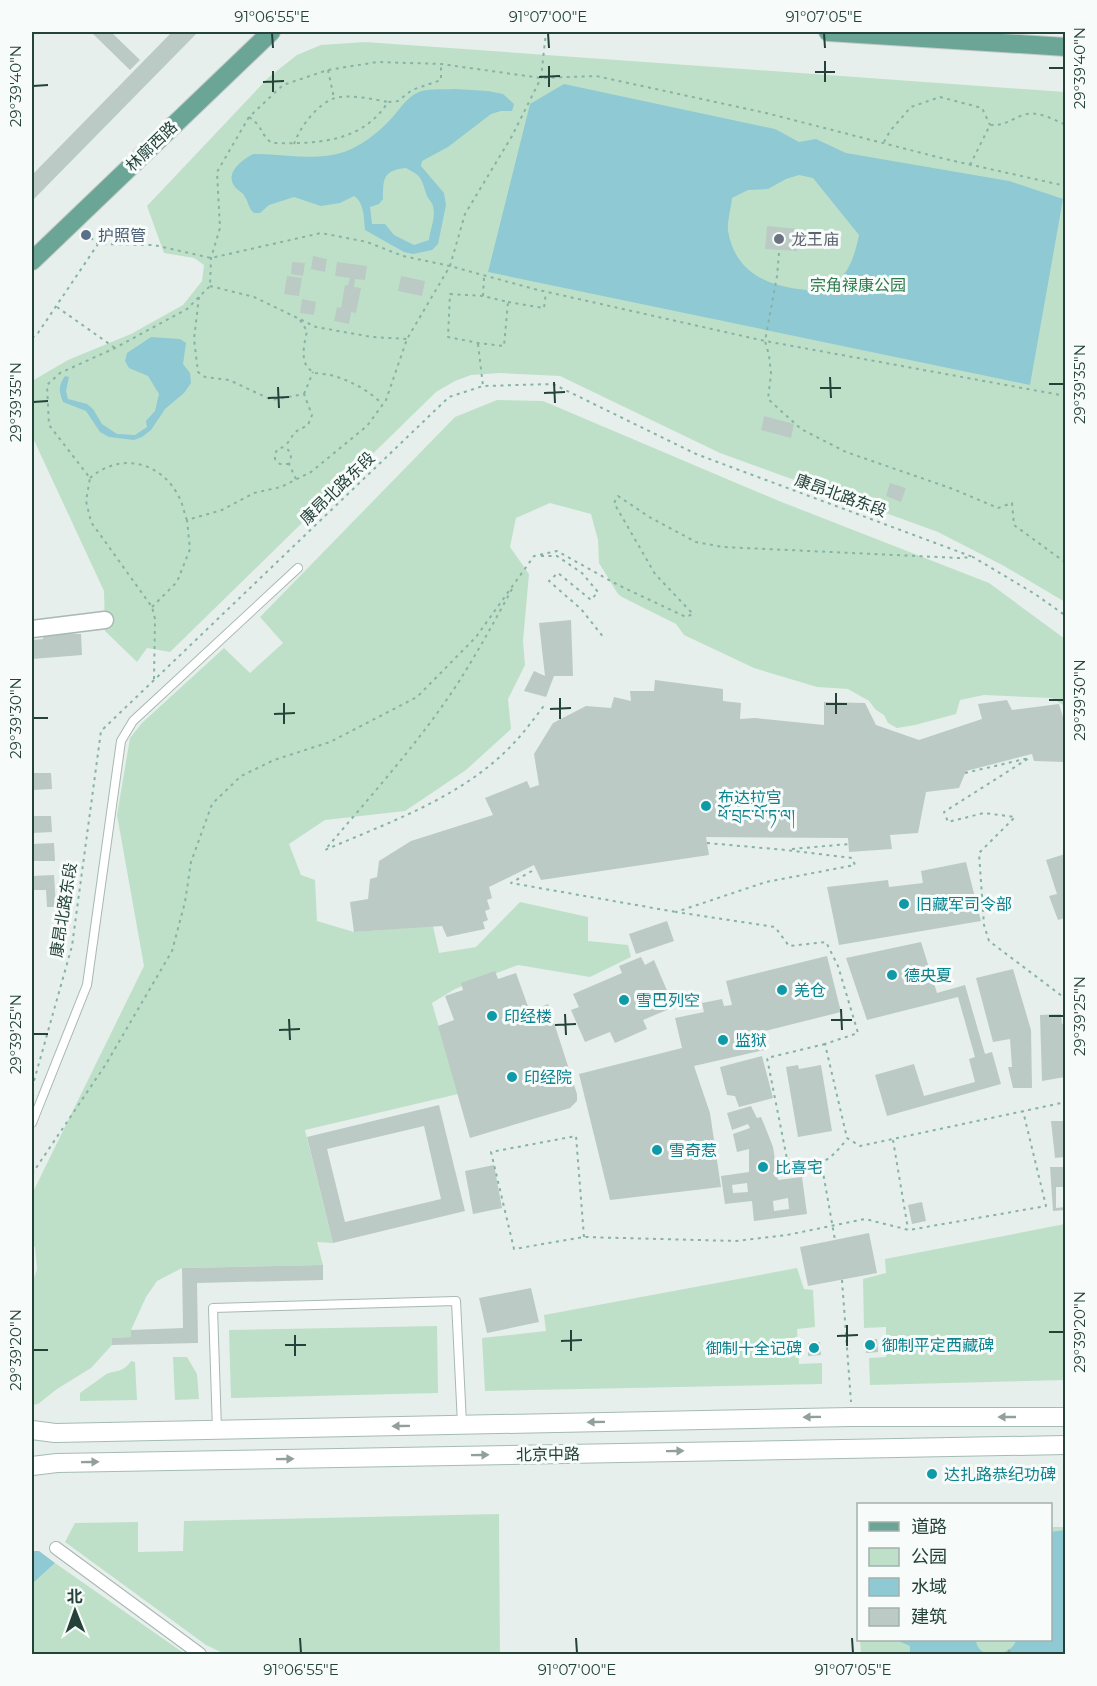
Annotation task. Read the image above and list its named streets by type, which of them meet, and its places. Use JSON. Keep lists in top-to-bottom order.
{
  "streets": {
    "main road": ["林廓西路", "北京中路"],
    "path": ["康昂北路东段"]
  },
  "parks": ["宗角禄康公园"],
  "places": [
    "护照管",
    "龙王庙",
    "布达拉宫 ཕོ་བྲང་པོ་ཏ་ལ།",
    "旧藏军司令部",
    "德央夏",
    "羌仓",
    "雪巴列空",
    "印经楼",
    "监狱",
    "印经院",
    "雪奇惹",
    "比喜宅",
    "御制平定西藏碑",
    "御制十全记碑",
    "达扎路恭纪功碑"
  ],
  "legend": [
    "道路",
    "公园",
    "水域",
    "建筑"
  ],
  "north": "top",
  "coordinates": [
    "91°06'55\"E",
    "91°07'00\"E",
    "91°07'05\"E",
    "29°39'40\"N",
    "29°39'35\"N",
    "29°39'30\"N",
    "29°39'25\"N",
    "29°39'20\"N"
  ]
}
